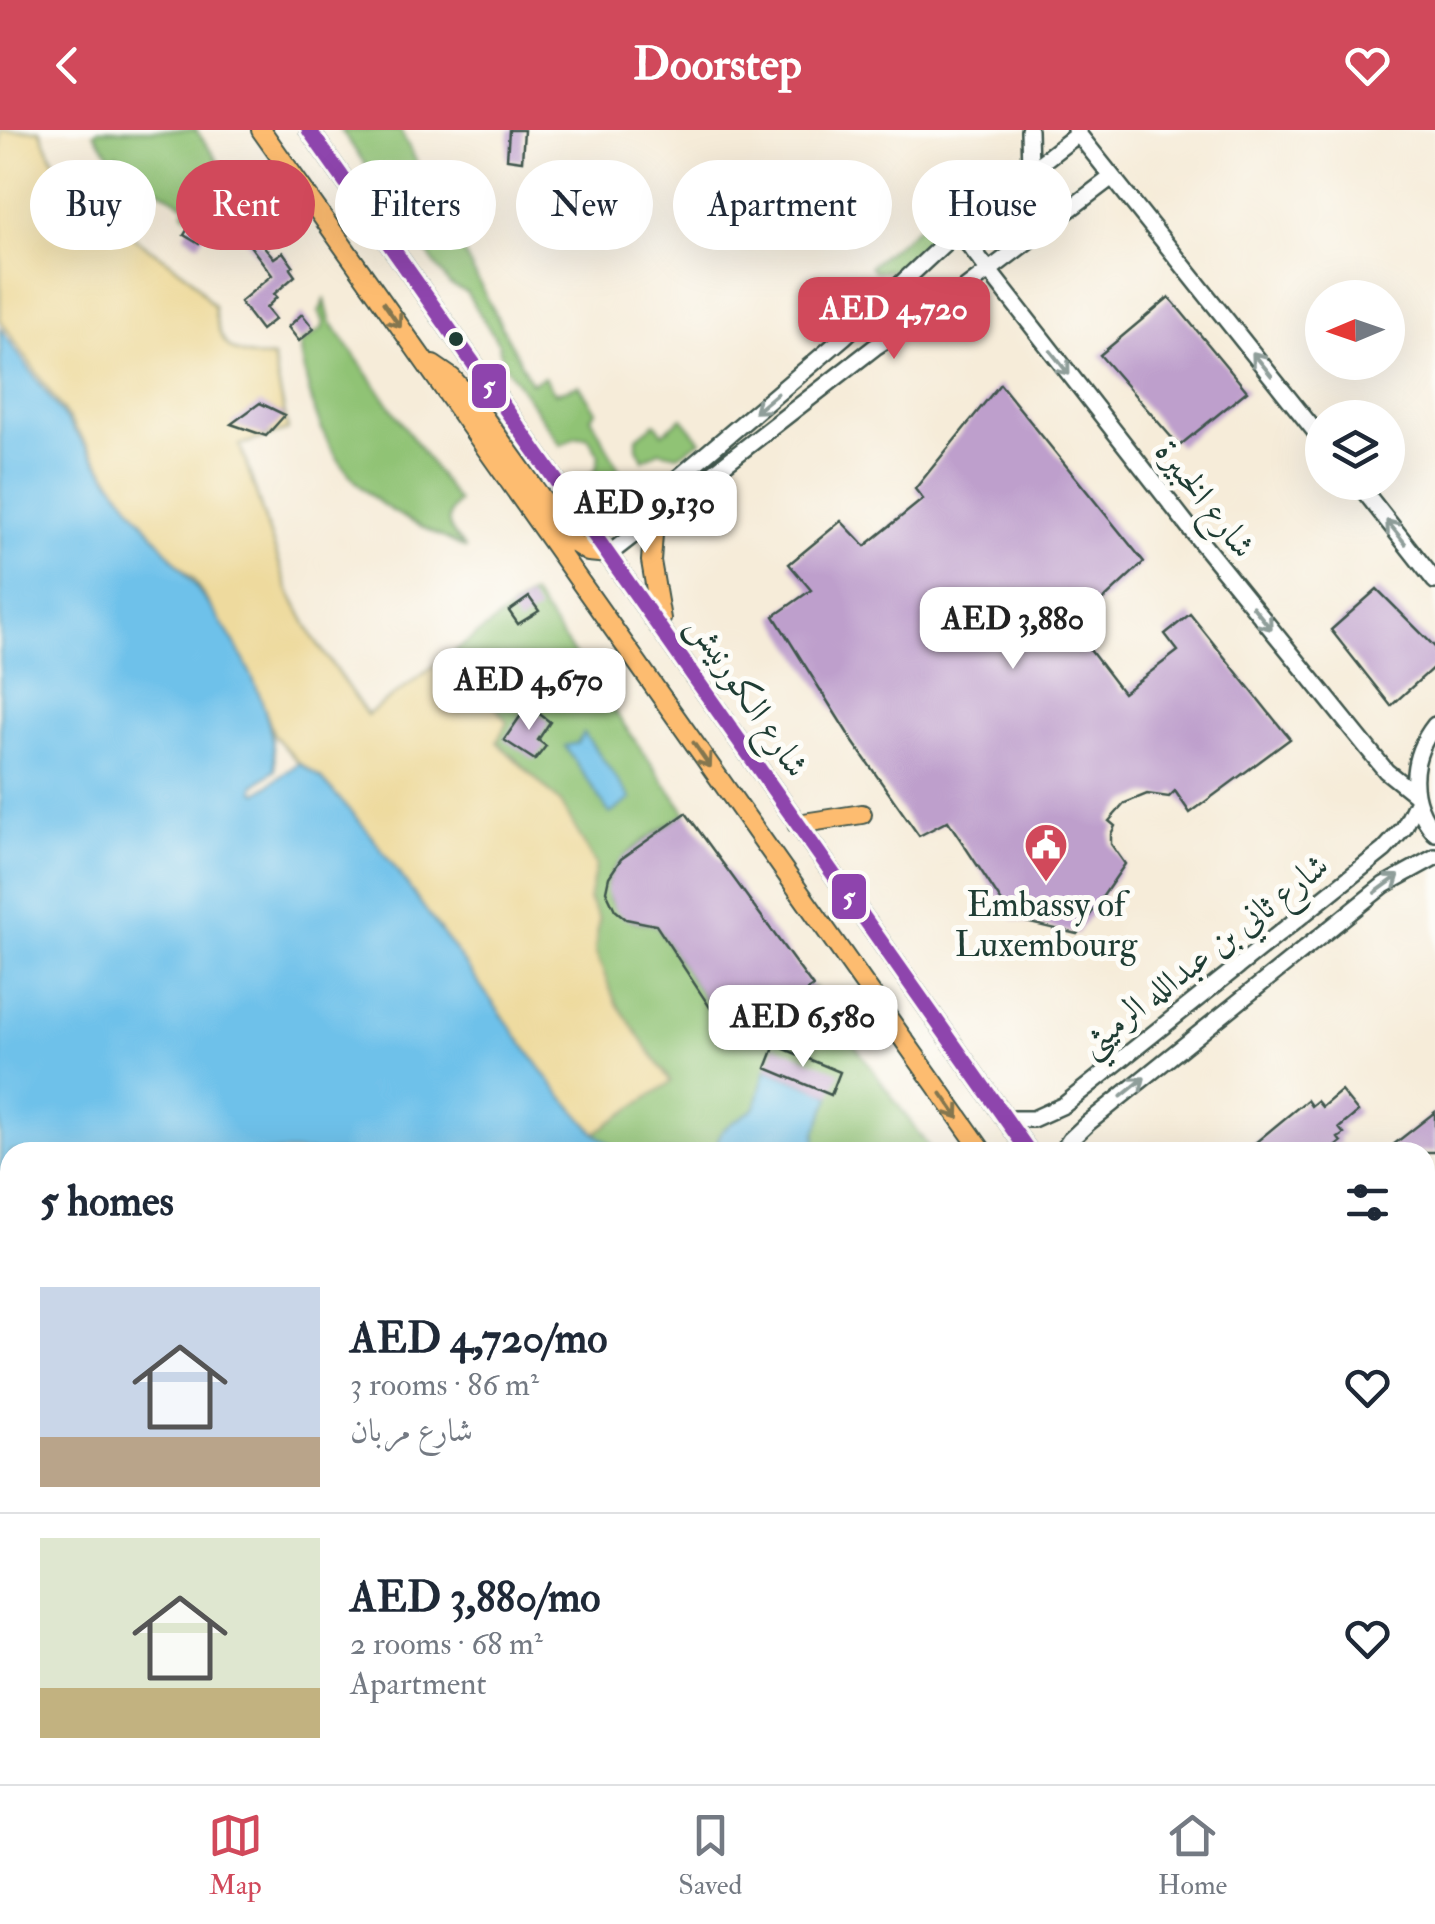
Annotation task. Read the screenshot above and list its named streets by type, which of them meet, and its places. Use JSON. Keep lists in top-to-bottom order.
{
  "streets": {
    "main road": ["شارع الكورنيش"],
    "street": ["شارع الخبيرة", "شارع ثاني بن عبدالله الرميثي"]
  },
  "crossings": [
    ["شارع الخبيرة", "شارع ثاني بن عبدالله الرميثي"],
    ["شارع الكورنيش", "شارع ثاني بن عبدالله الرميثي"]
  ],
  "one_way": ["شارع الخبيرة"],
  "places": {
    "public building": ["Embassy of Luxembourg"]
  },
  "lines": ["transit line 5"],
  "north": "left",
  "page": {
    "header": "Doorstep",
    "chip": [
      "Buy",
      "Rent",
      "Filters",
      "New",
      "Apartment",
      "House"
    ],
    "price": [
      "AED 4,720",
      "AED 9,130",
      "AED 3,880",
      "AED 4,670",
      "AED 6,580"
    ],
    "heading": "5 homes",
    "list": [
      {
        "name": "AED 4,720/mo",
        "note": "3 rooms · 86 m² · شارع مربان"
      },
      {
        "name": "AED 3,880/mo",
        "note": "2 rooms · 68 m² · Apartment"
      }
    ],
    "tabs": ["Map", "Saved", "Home"]
  }
}
